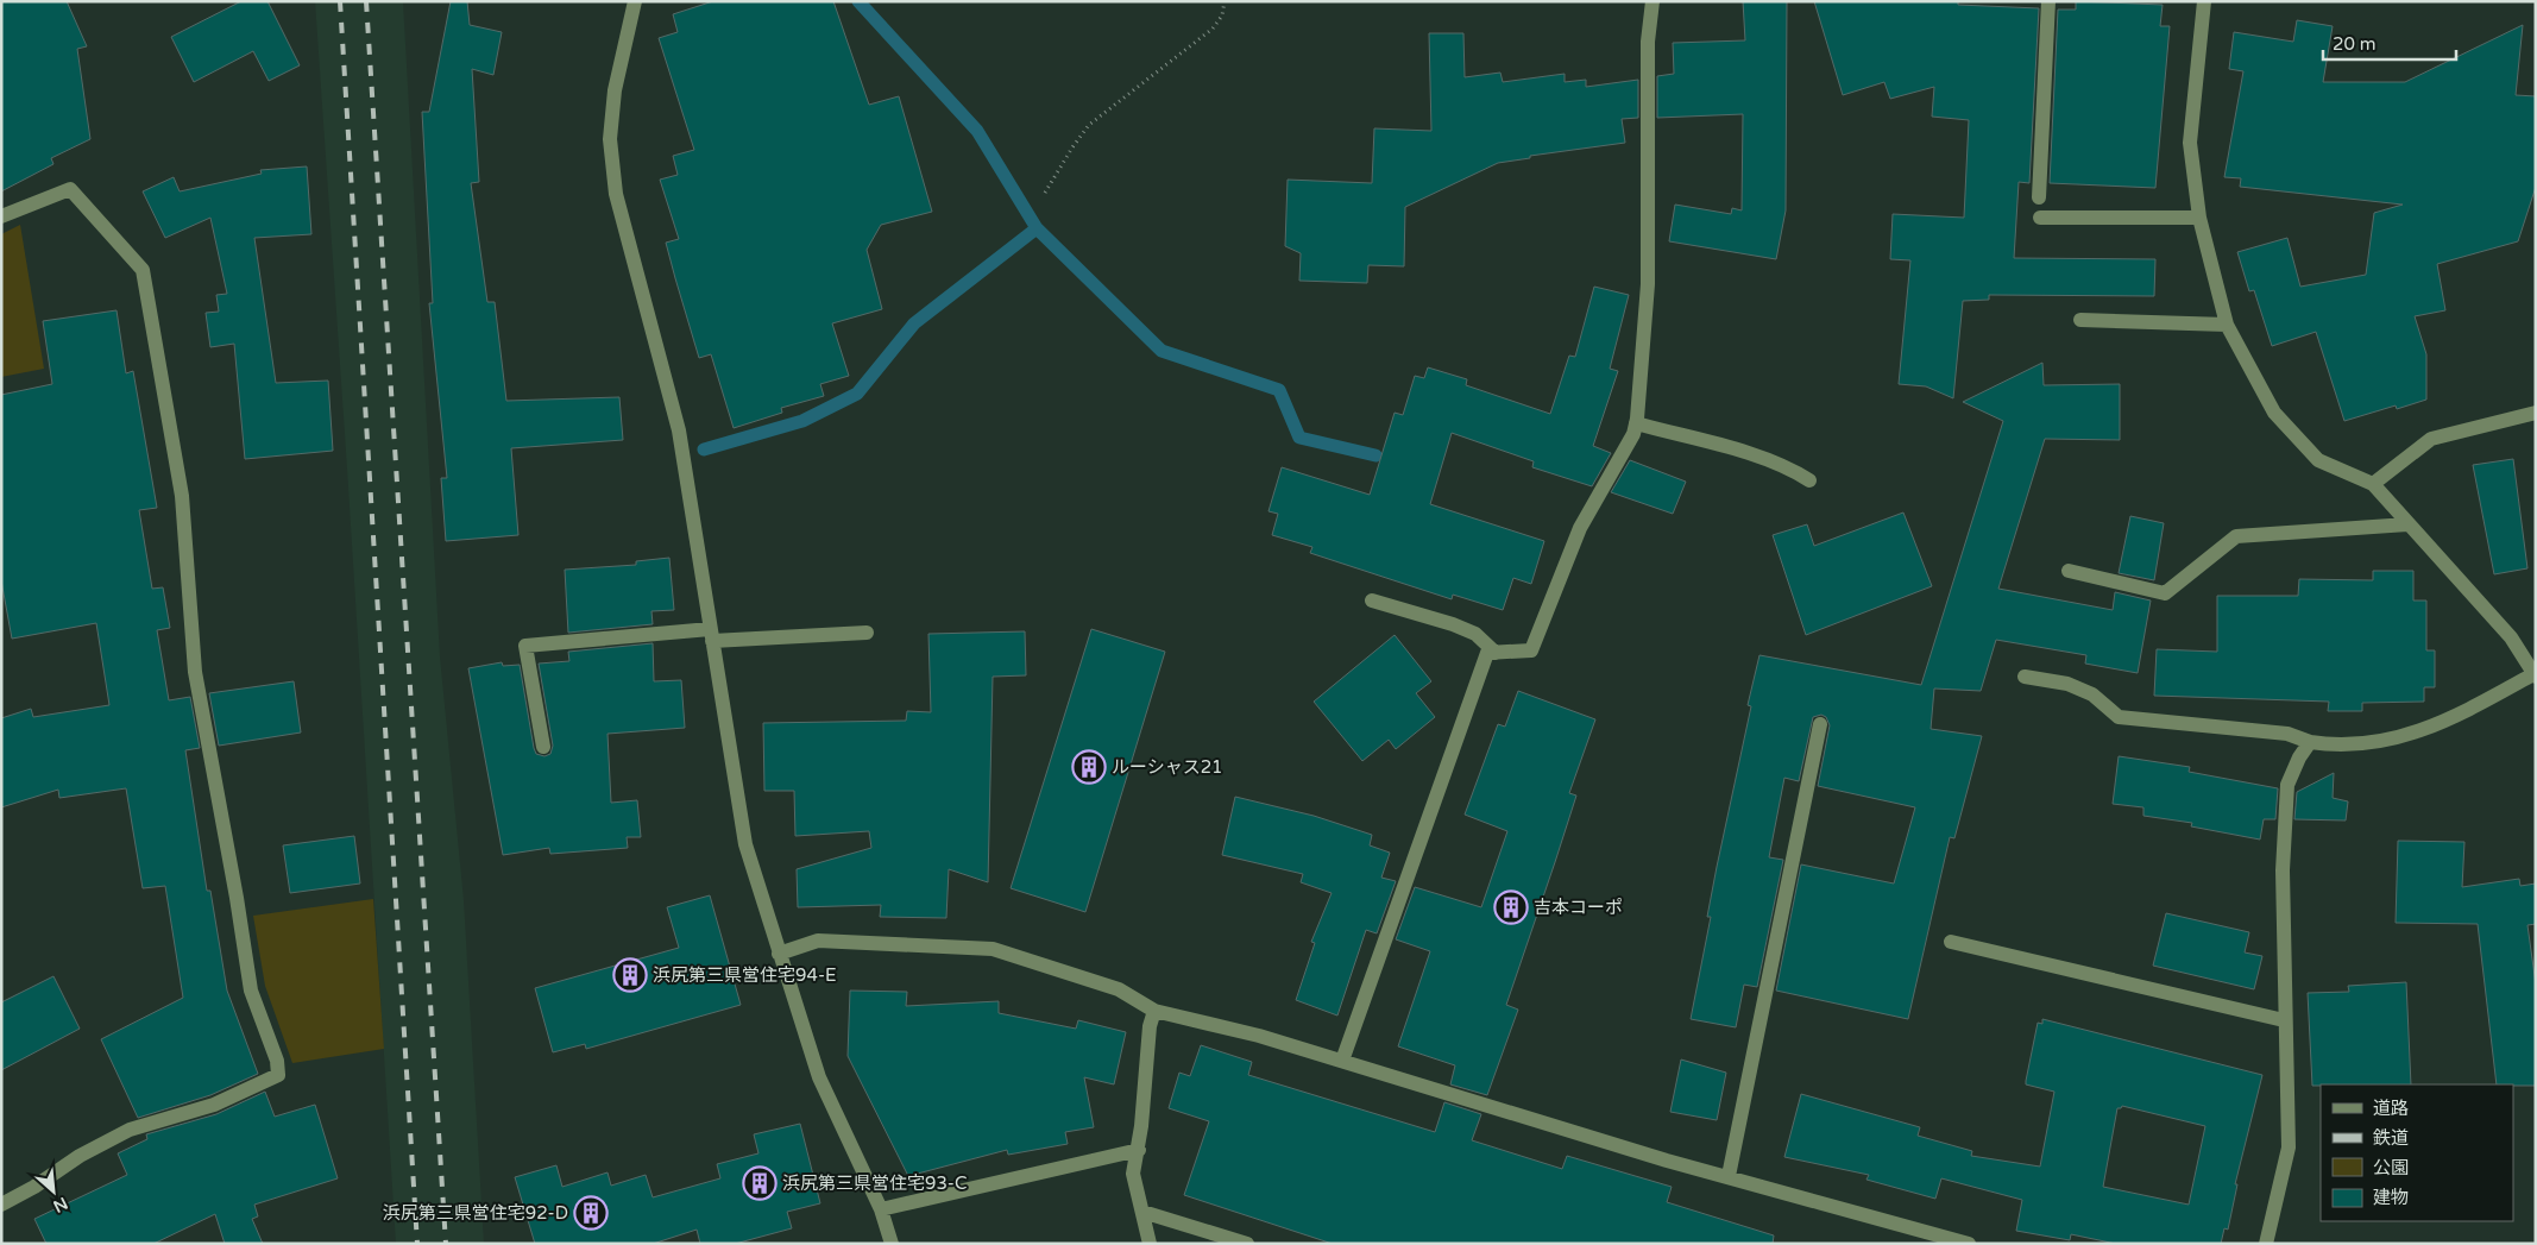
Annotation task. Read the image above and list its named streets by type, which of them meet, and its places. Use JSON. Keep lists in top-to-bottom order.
{
  "places": {
    "building": [
      "ルーシャス21",
      "吉本コーポ",
      "浜尻第三県営住宅94-E",
      "浜尻第三県営住宅93-C",
      "浜尻第三県営住宅92-D"
    ]
  },
  "legend": [
    "道路",
    "鉄道",
    "公園",
    "建物"
  ],
  "scale_bar": "20 m",
  "north": "bottom right"
}
